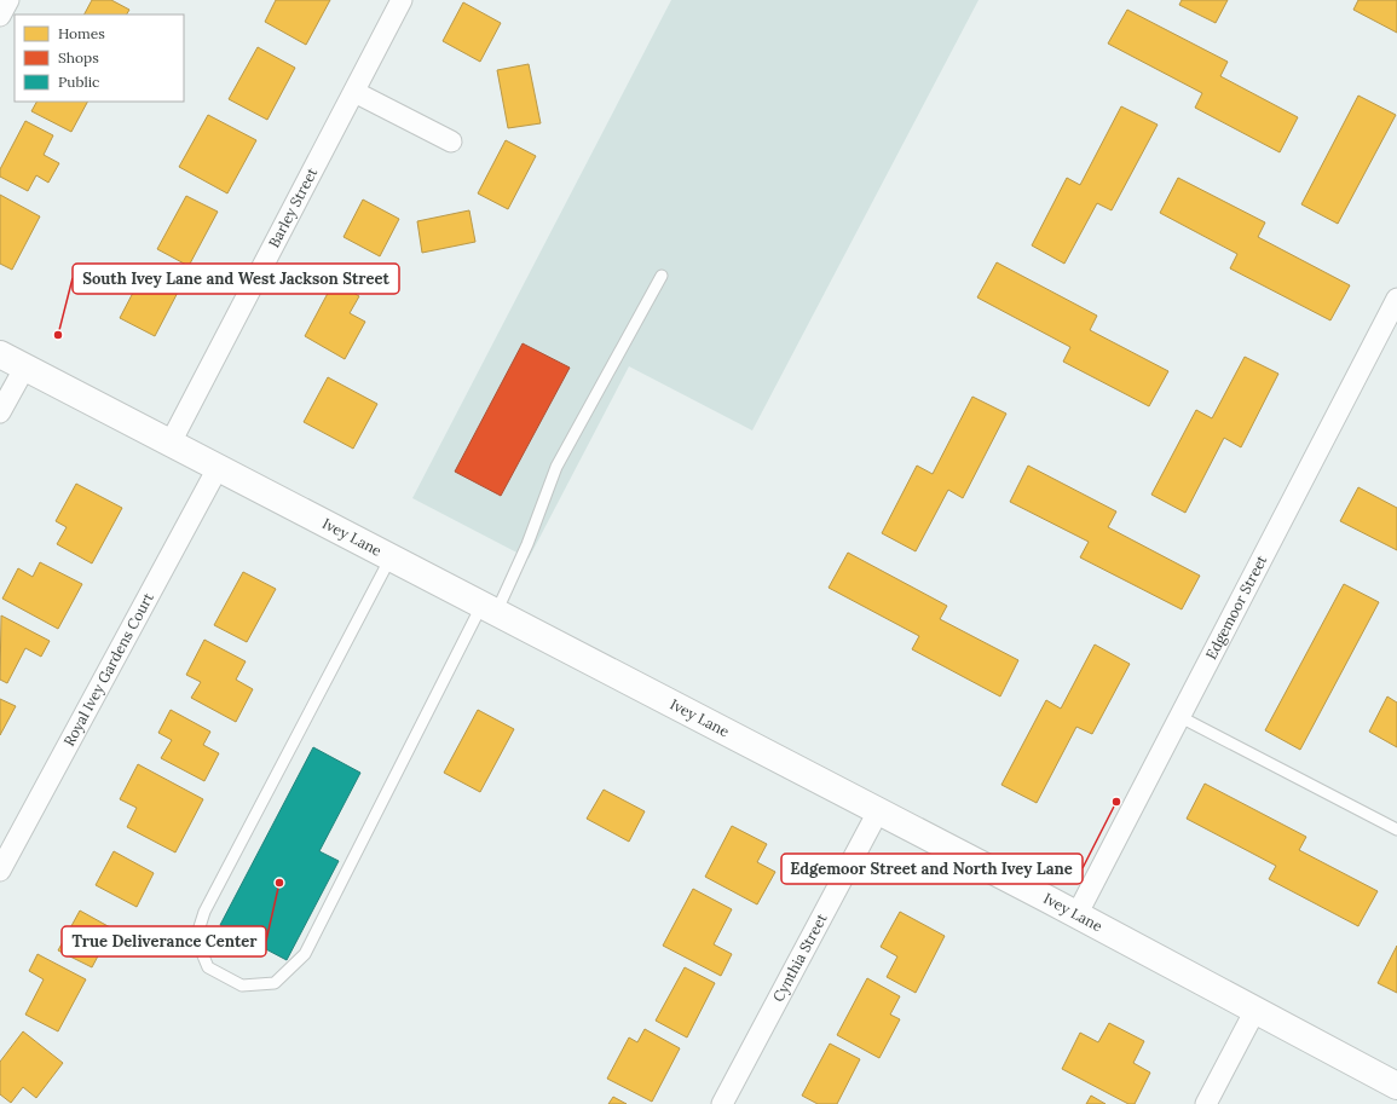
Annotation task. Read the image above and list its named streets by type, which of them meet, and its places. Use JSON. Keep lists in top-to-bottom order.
{
  "streets": {
    "street": [
      "Barley Street",
      "Ivey Lane",
      "Edgemoor Street",
      "Royal Ivey Gardens Court",
      "Cynthia Street"
    ]
  },
  "crossings": [
    ["Barley Street", "Ivey Lane"],
    ["Ivey Lane", "Edgemoor Street"],
    ["Ivey Lane", "Royal Ivey Gardens Court"],
    ["Ivey Lane", "Cynthia Street"]
  ],
  "places": ["South Ivey Lane and West Jackson Street", "Edgemoor Street and North Ivey Lane", "True Deliverance Center"],
  "legend": ["Homes", "Shops", "Public"]
}
